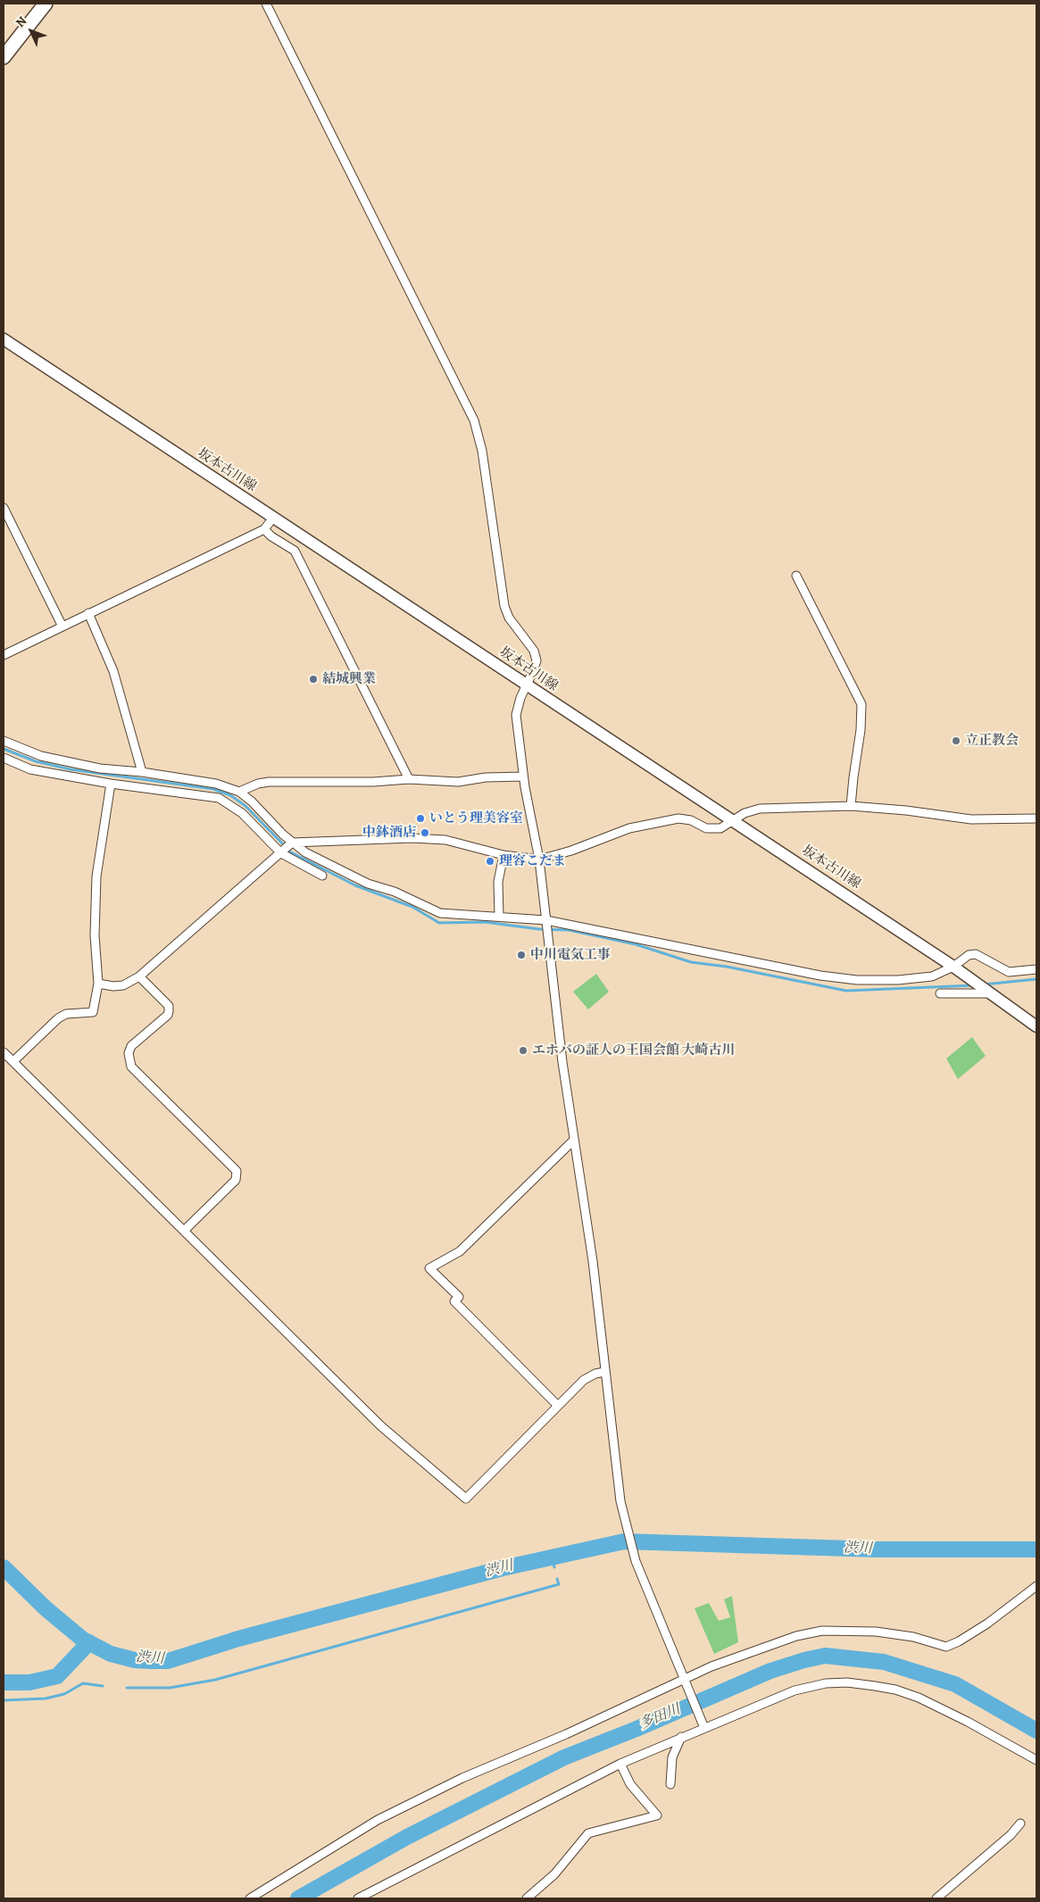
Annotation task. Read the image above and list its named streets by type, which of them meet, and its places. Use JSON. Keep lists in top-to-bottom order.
{
  "streets": {
    "main road": ["坂本古川線"]
  },
  "water": ["渋川", "多田川"],
  "places": [
    "結城興業",
    "立正教会",
    "いとう理美容室",
    "中鉢酒店",
    "理容こだま",
    "中川電気工事",
    "エホバの証人の王国会館 大崎古川"
  ],
  "north": "top left"
}
